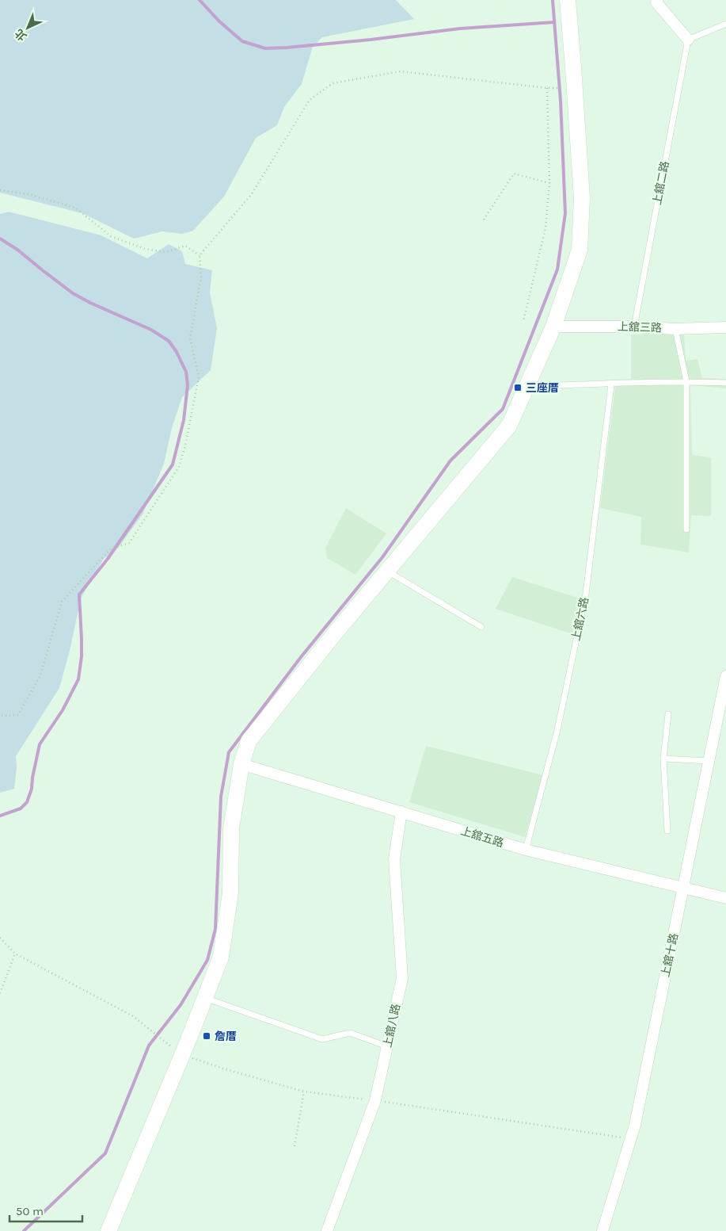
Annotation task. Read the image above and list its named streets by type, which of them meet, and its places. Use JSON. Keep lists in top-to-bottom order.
{
  "streets": {
    "street": [
      "上舘三路",
      "上舘五路",
      "上舘十路",
      "上舘八路"
    ],
    "lane": ["上舘二路", "上舘六路"]
  },
  "crossings": [
    ["上舘二路", "上舘三路"],
    ["上舘六路", "上舘五路"],
    ["上舘五路", "上舘十路"],
    ["上舘五路", "上舘八路"]
  ],
  "places": {
    "transit": ["三座厝", "詹厝"]
  },
  "scale_bar": "50 m",
  "north": "bottom left"
}
